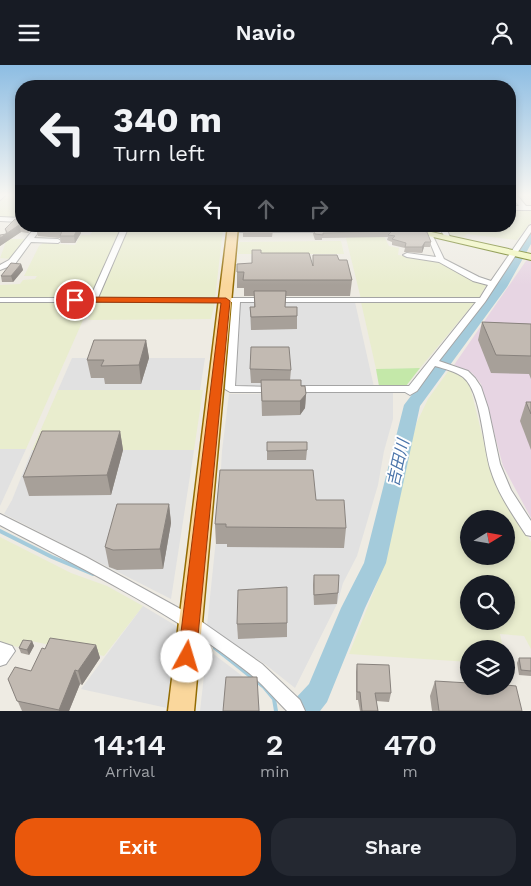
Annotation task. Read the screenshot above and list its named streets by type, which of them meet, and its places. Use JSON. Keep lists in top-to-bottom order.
{
  "water": ["吉田川"],
  "north": "right",
  "page": {
    "header": "Navio",
    "turn": ["340 m", "Turn left"],
    "eta": [
      "14:14",
      "Arrival",
      "2",
      "min",
      "470",
      "m"
    ],
    "buttons": ["Exit", "Share"]
  }
}
